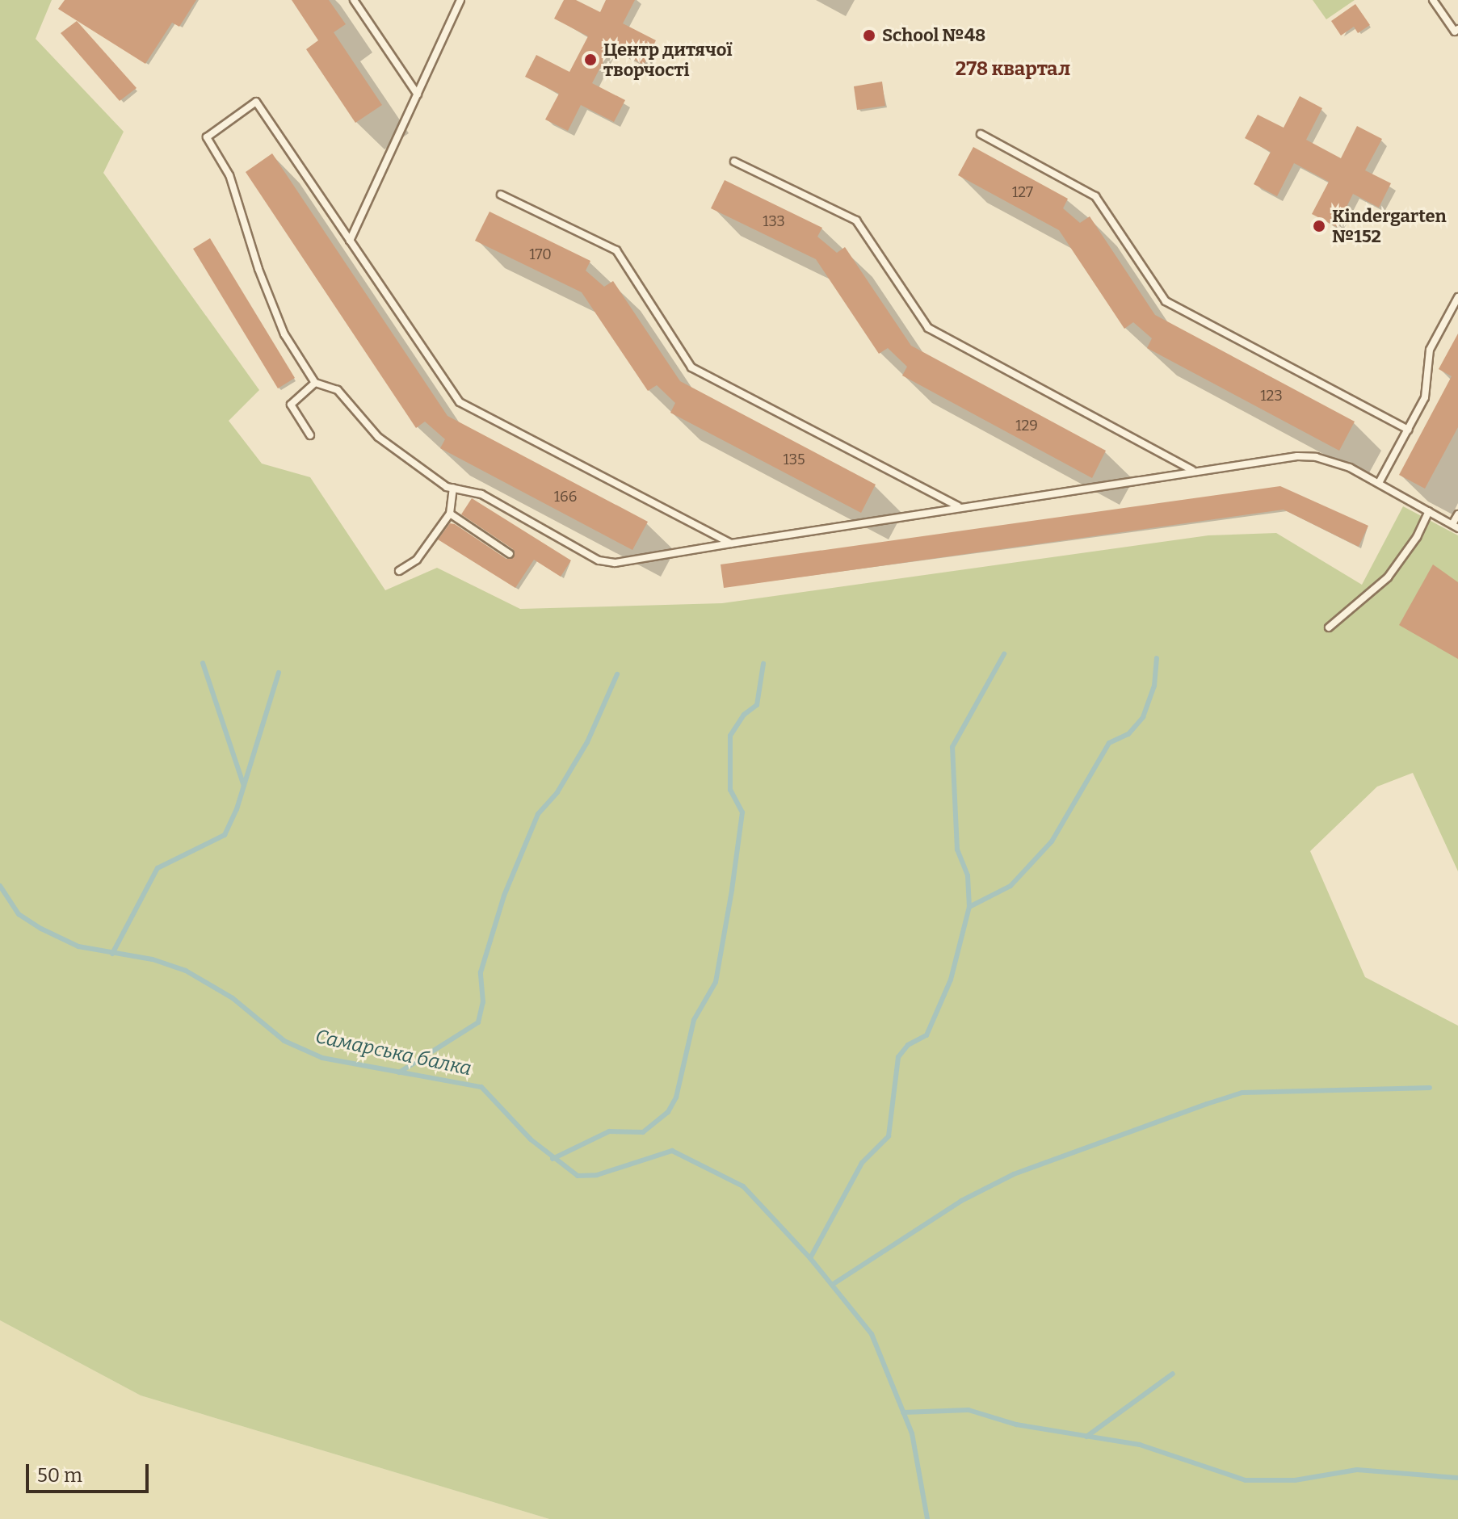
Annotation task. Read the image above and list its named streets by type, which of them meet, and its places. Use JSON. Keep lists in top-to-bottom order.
{
  "districts": ["278 квартал"],
  "water": ["Самарська балка"],
  "places": ["School №48", "Центр дитячої творчості", "Kindergarten №152"],
  "house_numbers": [
    "127",
    "133",
    "170",
    "123",
    "129",
    "135",
    "166"
  ],
  "scale_bar": "50 m"
}
